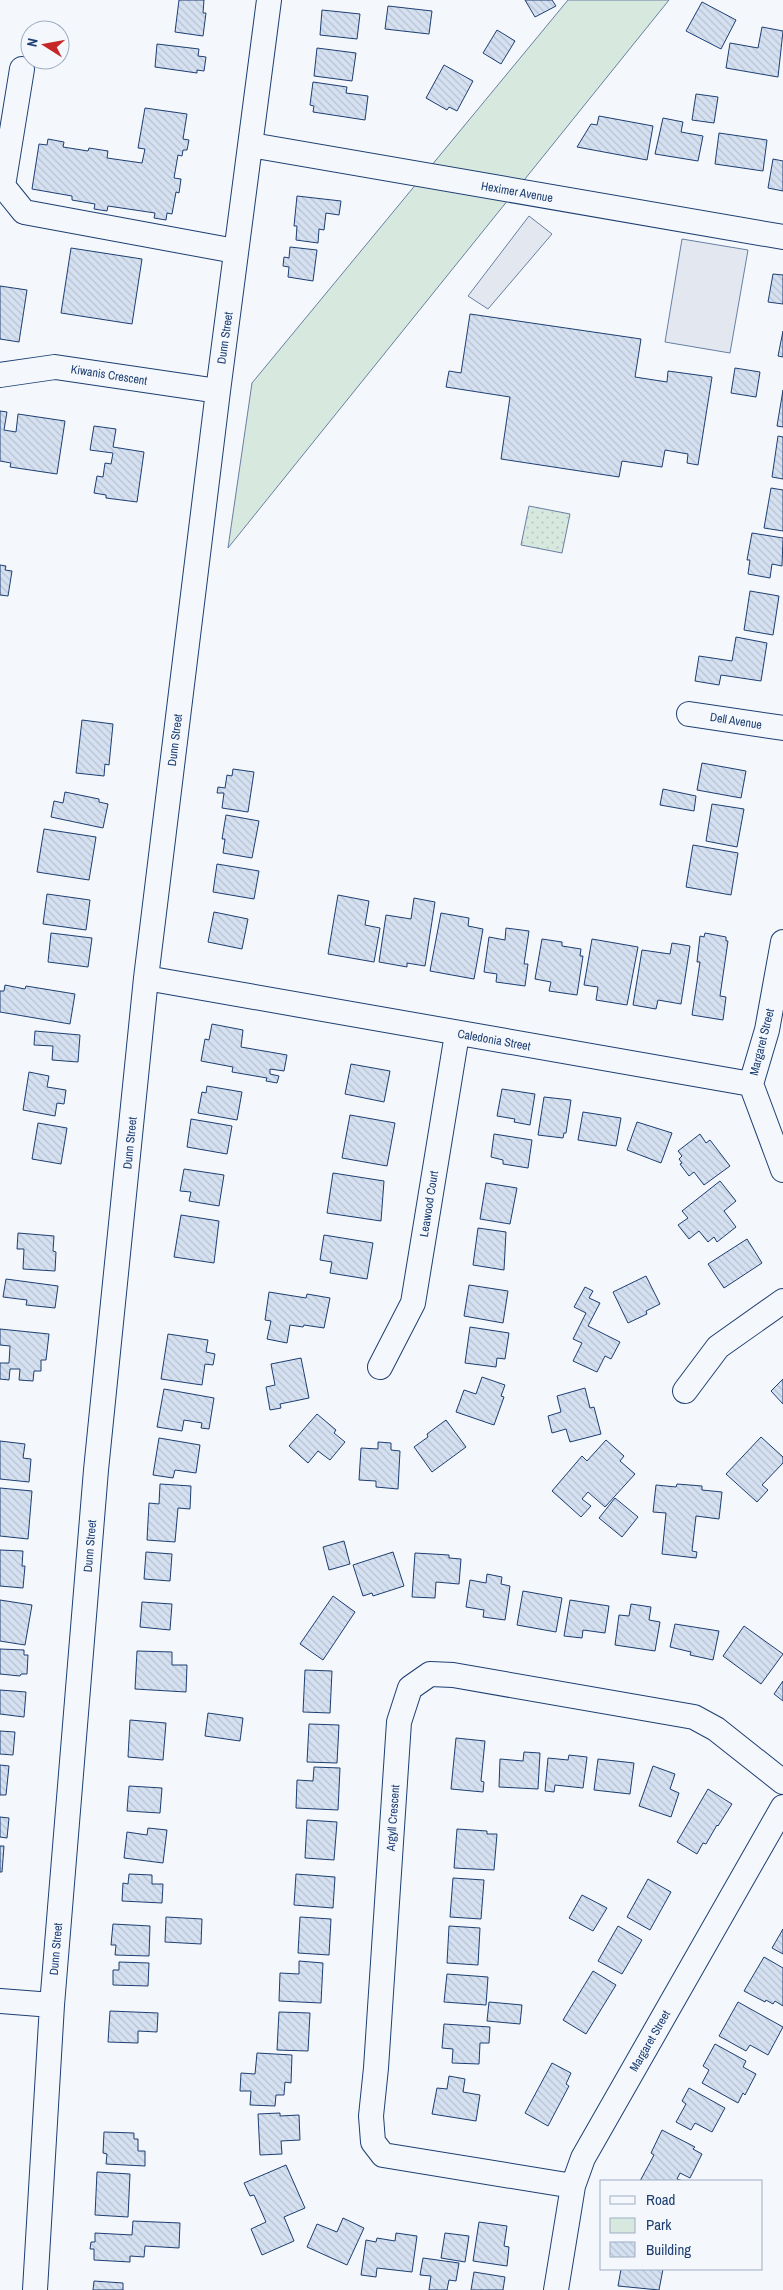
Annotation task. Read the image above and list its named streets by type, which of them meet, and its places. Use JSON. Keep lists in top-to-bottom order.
{
  "streets": {
    "street": [
      "Heximer Avenue",
      "Dunn Street",
      "Kiwanis Crescent",
      "Dell Avenue",
      "Caledonia Street",
      "Margaret Street",
      "Leawood Court",
      "Argyll Crescent"
    ]
  },
  "crossings": [
    ["Heximer Avenue", "Dunn Street"],
    ["Dunn Street", "Kiwanis Crescent"],
    ["Dunn Street", "Caledonia Street"],
    ["Caledonia Street", "Margaret Street"],
    ["Caledonia Street", "Leawood Court"],
    ["Margaret Street", "Argyll Crescent"]
  ],
  "legend": ["Road", "Park", "Building"],
  "north": "left"
}
